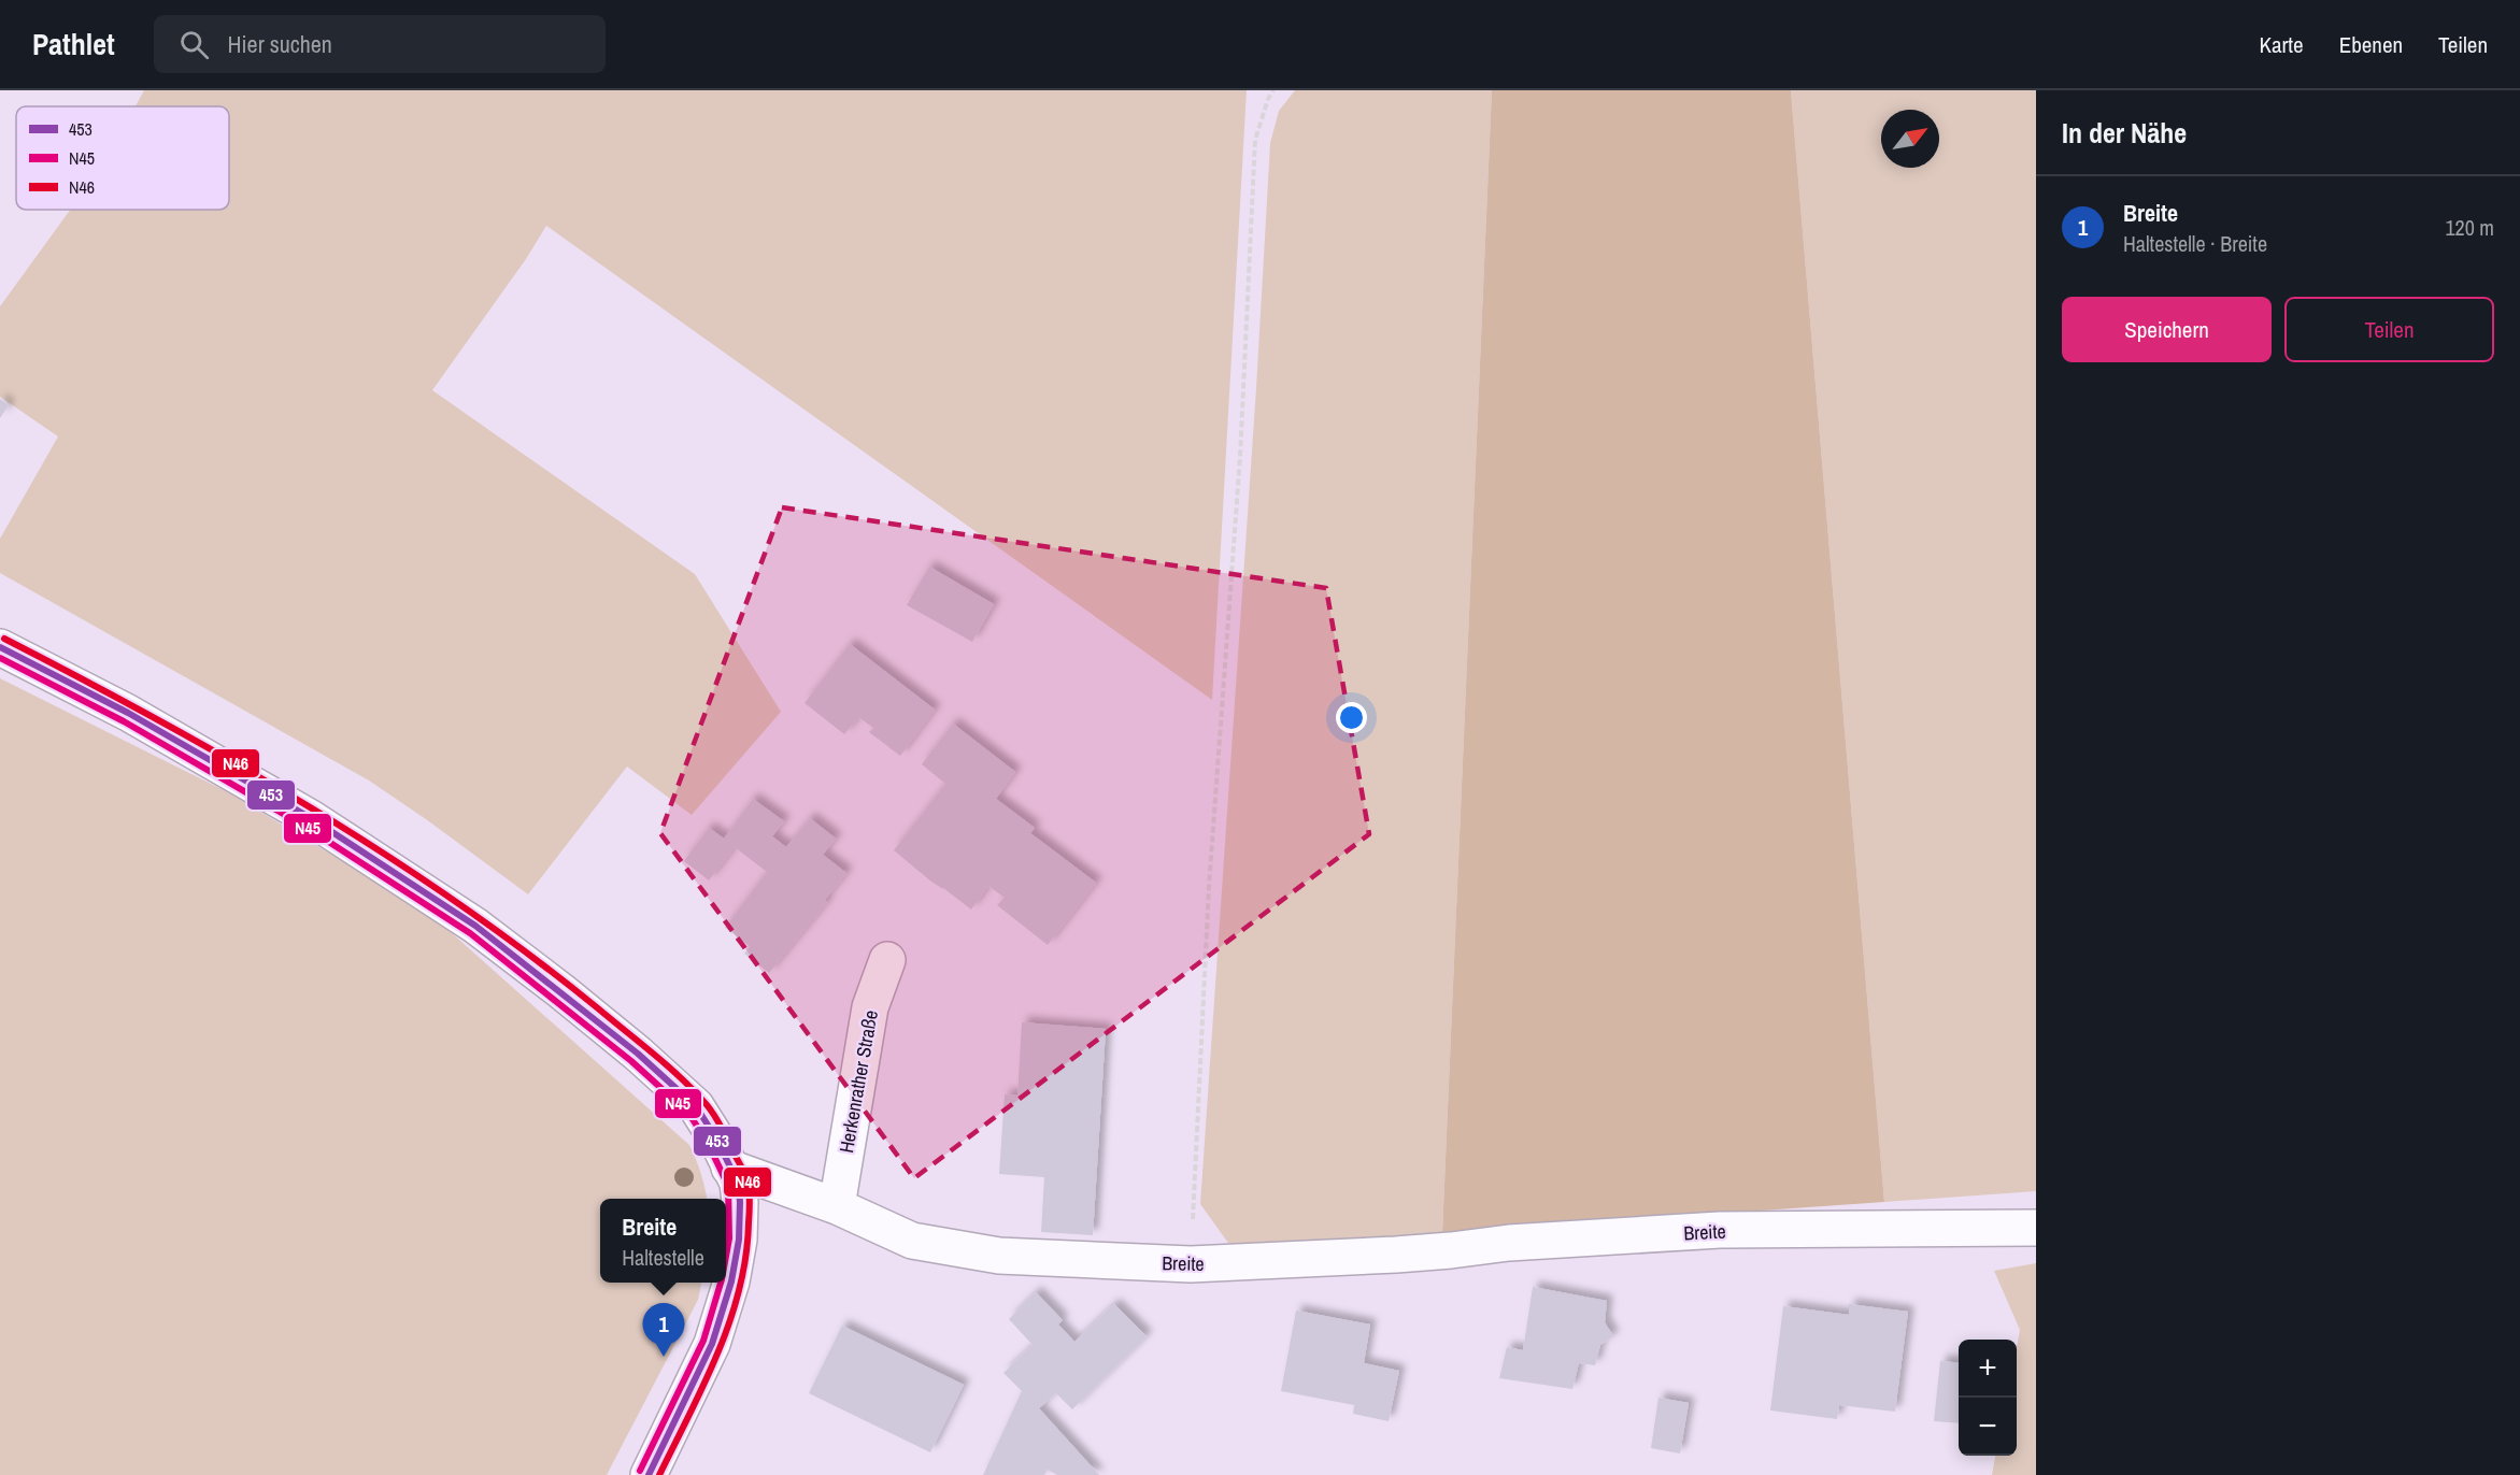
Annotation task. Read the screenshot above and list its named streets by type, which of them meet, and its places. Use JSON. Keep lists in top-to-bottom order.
{
  "streets": {
    "street": ["Herkenrather Straße", "Breite"]
  },
  "crossings": [
    ["Herkenrather Straße", "Breite"]
  ],
  "lines": ["transit line N46", "transit line 453", "transit line N45"],
  "legend": ["453", "N45", "N46"],
  "north": "top right",
  "page": {
    "header": "Pathlet",
    "search": "Hier suchen",
    "nav": ["Karte", "Ebenen", "Teilen"],
    "heading": "In der Nähe",
    "list": [
      {
        "mark": "1",
        "name": "Breite",
        "note": "Haltestelle · Breite",
        "value": "120 m"
      }
    ],
    "buttons": ["Speichern", "Teilen"],
    "popup": ["Breite", "Haltestelle"],
    "pins": "1",
    "map_buttons": ["+", "−"]
  }
}
